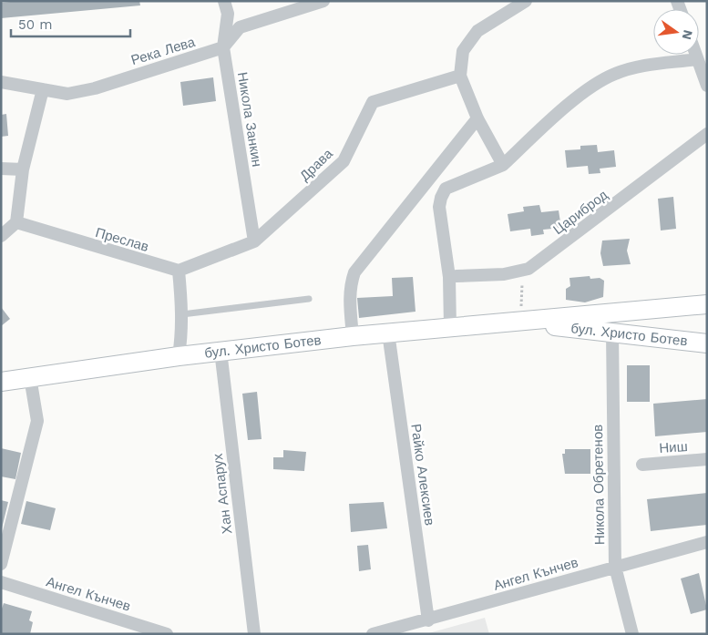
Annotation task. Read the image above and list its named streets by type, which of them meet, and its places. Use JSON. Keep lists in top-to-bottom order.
{
  "streets": {
    "street": [
      "Река Лева",
      "Никола Занкин",
      "Драва",
      "Цариброд",
      "Преслав",
      "бул. Христо Ботев",
      "Ниш",
      "Райко Алексиев",
      "Никола Обретенов",
      "Хан Аспарух",
      "Ангел Кънчев"
    ]
  },
  "crossings": [
    ["Река Лева", "Никола Занкин"],
    ["Никола Занкин", "Драва"],
    ["Драва", "Преслав"],
    ["бул. Христо Ботев", "Райко Алексиев"],
    ["бул. Христо Ботев", "Никола Обретенов"],
    ["бул. Христо Ботев", "Хан Аспарух"],
    ["Райко Алексиев", "Ангел Кънчев"],
    ["Никола Обретенов", "Ангел Кънчев"]
  ],
  "scale_bar": "50 m",
  "north": "right"
}
